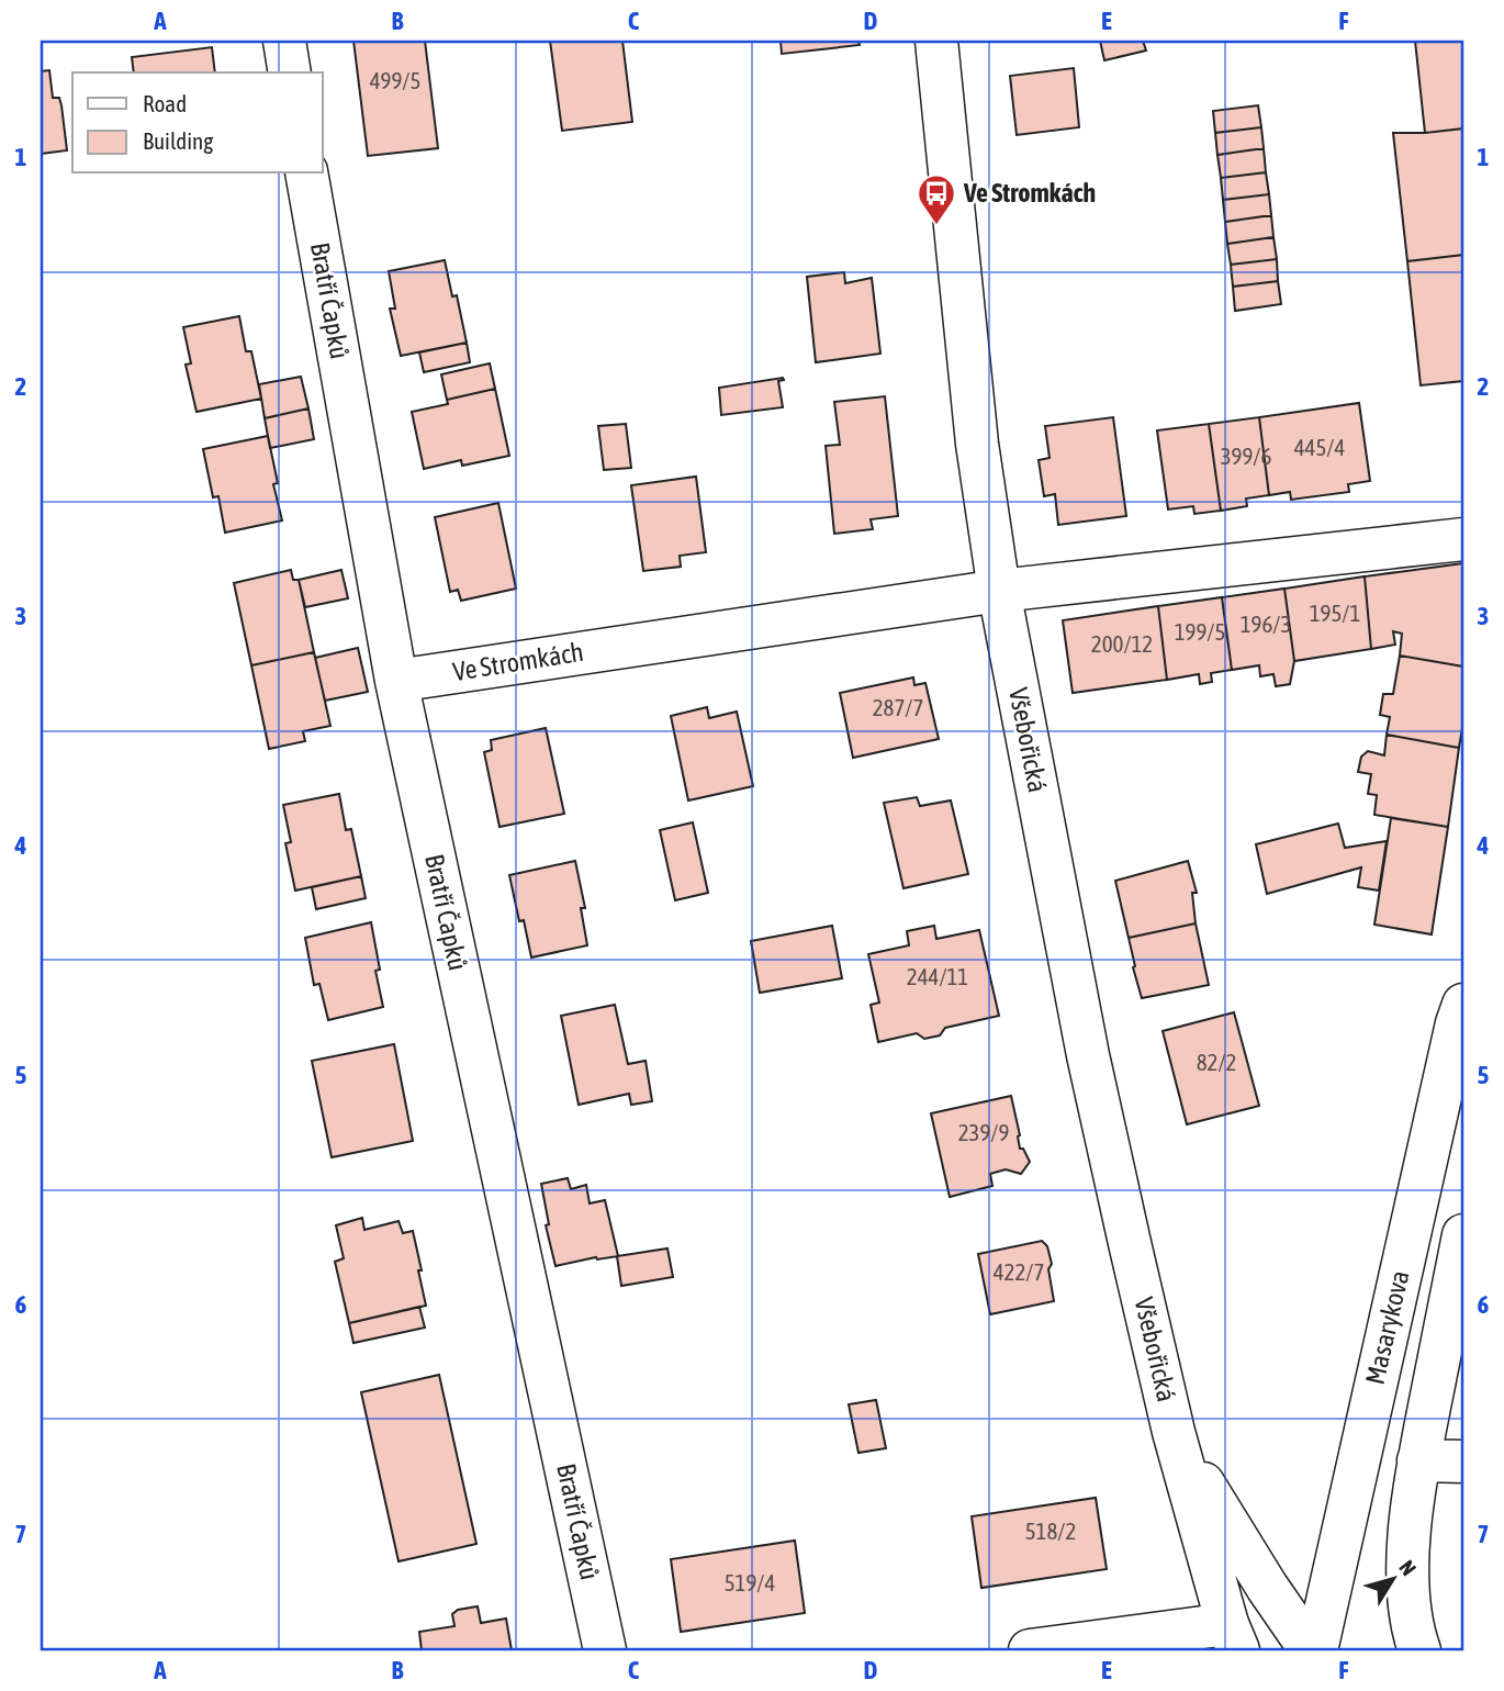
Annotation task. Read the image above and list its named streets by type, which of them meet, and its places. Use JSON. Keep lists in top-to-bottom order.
{
  "streets": {
    "street": [
      "Bratří Čapků",
      "Ve Stromkách",
      "Všebořická",
      "Masarykova"
    ]
  },
  "crossings": [
    ["Bratří Čapků", "Ve Stromkách"],
    ["Ve Stromkách", "Všebořická"],
    ["Všebořická", "Masarykova"]
  ],
  "places": {
    "bus stop": ["Ve Stromkách"]
  },
  "house_numbers": [
    "499/5",
    "445/4",
    "399/6",
    "195/1",
    "196/3",
    "199/5",
    "200/12",
    "287/7",
    "244/11",
    "82/2",
    "239/9",
    "422/7",
    "518/2",
    "519/4"
  ],
  "legend": ["Road", "Building"],
  "north": "top right",
  "grid": {
    "columns": [
      "A",
      "B",
      "C",
      "D",
      "E",
      "F"
    ],
    "rows": [
      "1",
      "2",
      "3",
      "4",
      "5",
      "6",
      "7"
    ]
  }
}
